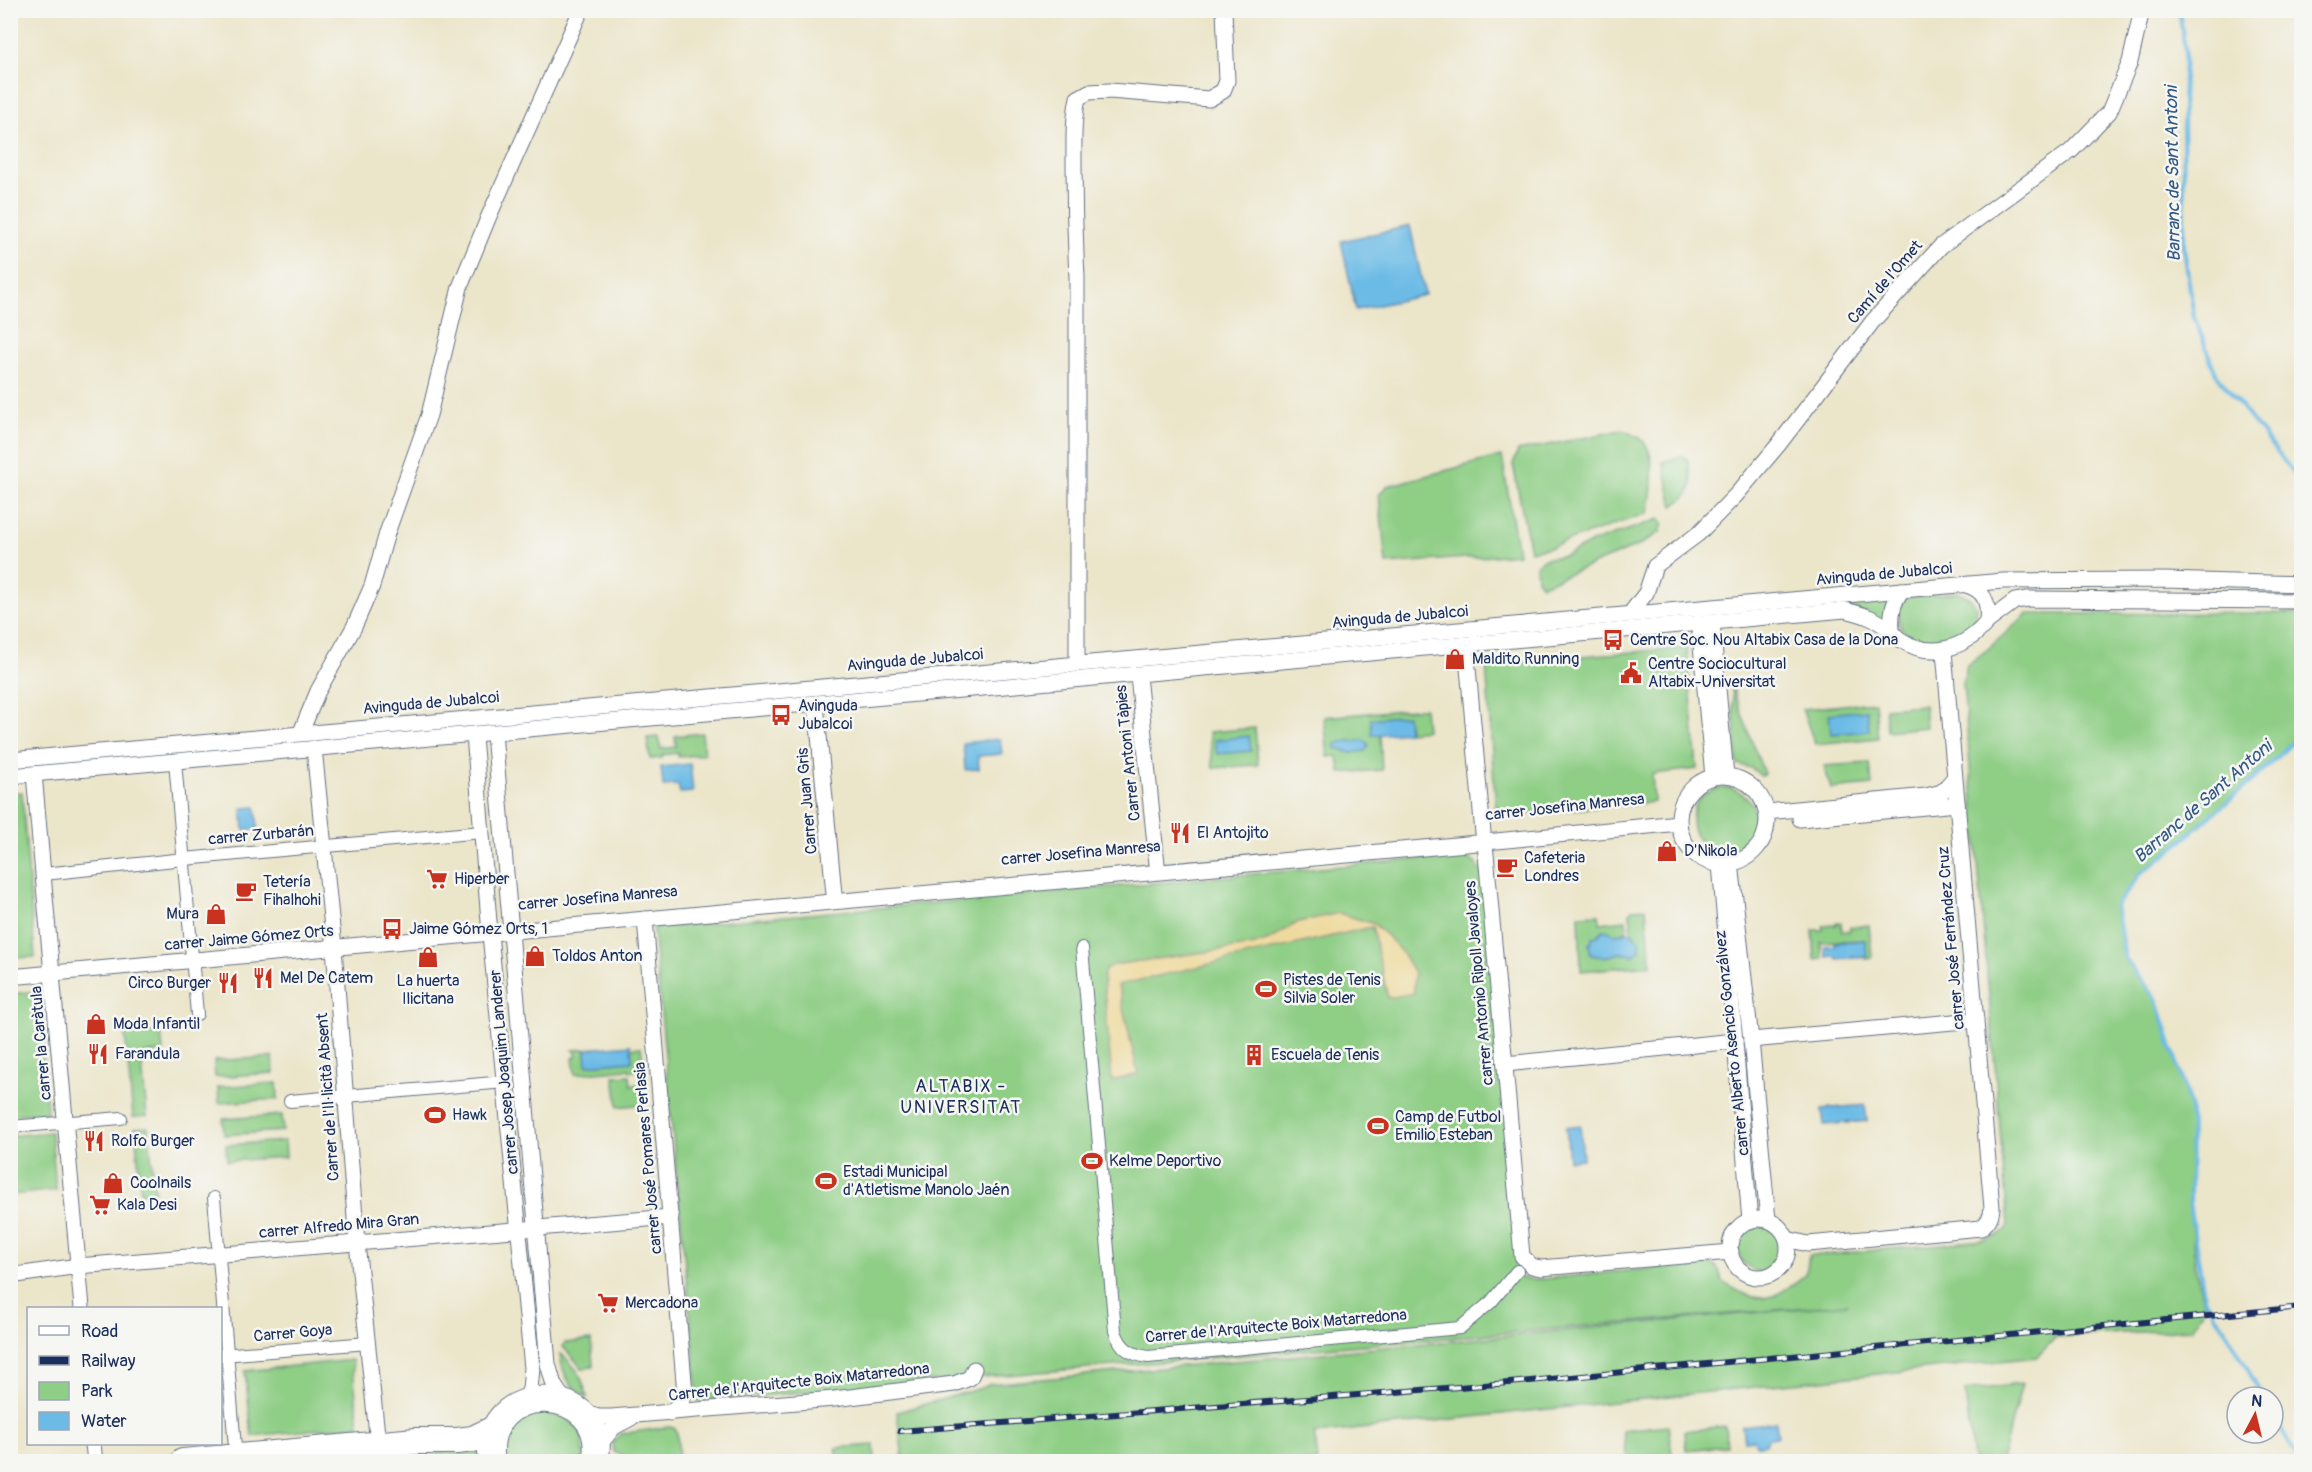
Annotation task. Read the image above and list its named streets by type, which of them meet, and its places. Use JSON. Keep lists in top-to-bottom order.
{
  "streets": {
    "street": [
      "Camí de l'Omet",
      "Avinguda de Jubalcoi",
      "Carrer Antoni Tàpies",
      "Carrer Juan Gris",
      "carrer Josefina Manresa",
      "carrer Zurbarán",
      "carrer Jaime Gómez Orts",
      "carrer José Ferrández Cruz",
      "carrer Antonio Ripoll Javaloyes",
      "carrer la Caràtula",
      "carrer Alberto Asencio Gonzálvez",
      "carrer Josep Joaquim Landerer",
      "Carrer de l'Il·licità Absent",
      "carrer José Pomares Perlasia",
      "carrer Alfredo Mira Gran",
      "Carrer de l'Arquitecte Boix Matarredona",
      "Carrer Goya"
    ]
  },
  "crossings": [
    ["Camí de l'Omet", "Avinguda de Jubalcoi"],
    ["Avinguda de Jubalcoi", "Carrer Antoni Tàpies"],
    ["Avinguda de Jubalcoi", "Carrer Juan Gris"],
    ["Avinguda de Jubalcoi", "carrer José Ferrández Cruz"],
    ["Avinguda de Jubalcoi", "carrer Antonio Ripoll Javaloyes"],
    ["Avinguda de Jubalcoi", "carrer la Caràtula"],
    ["Avinguda de Jubalcoi", "carrer Josep Joaquim Landerer"],
    ["Avinguda de Jubalcoi", "Carrer de l'Il·licità Absent"],
    ["Carrer Antoni Tàpies", "carrer Josefina Manresa"],
    ["Carrer Juan Gris", "carrer Josefina Manresa"],
    ["carrer Josefina Manresa", "carrer Jaime Gómez Orts"],
    ["carrer Josefina Manresa", "carrer Antonio Ripoll Javaloyes"],
    ["carrer Josefina Manresa", "carrer Alberto Asencio Gonzálvez"],
    ["carrer Josefina Manresa", "carrer Josep Joaquim Landerer"],
    ["carrer Josefina Manresa", "carrer José Pomares Perlasia"],
    ["carrer Zurbarán", "carrer la Caràtula"],
    ["carrer Zurbarán", "carrer Josep Joaquim Landerer"],
    ["carrer Zurbarán", "Carrer de l'Il·licità Absent"],
    ["carrer Jaime Gómez Orts", "carrer la Caràtula"],
    ["carrer Jaime Gómez Orts", "carrer Josep Joaquim Landerer"],
    ["carrer Jaime Gómez Orts", "Carrer de l'Il·licità Absent"],
    ["carrer José Ferrández Cruz", "carrer Alberto Asencio Gonzálvez"],
    ["carrer Antonio Ripoll Javaloyes", "Carrer de l'Arquitecte Boix Matarredona"],
    ["carrer la Caràtula", "carrer Alfredo Mira Gran"],
    ["carrer Josep Joaquim Landerer", "carrer Alfredo Mira Gran"],
    ["carrer Josep Joaquim Landerer", "Carrer de l'Arquitecte Boix Matarredona"],
    ["Carrer de l'Il·licità Absent", "carrer Alfredo Mira Gran"],
    ["Carrer de l'Il·licità Absent", "Carrer Goya"],
    ["carrer José Pomares Perlasia", "carrer Alfredo Mira Gran"]
  ],
  "districts": ["ALTABIX - UNIVERSITAT"],
  "water": ["Barranc de Sant Antoni"],
  "places": {
    "bus stop": ["Centre Soc. Nou Altabix Casa de la Dona", "Avinguda Jubalcoi", "Jaime Gómez Orts, 1"],
    "shop": [
      "Maldito Running",
      "D'Nikola",
      "Mura",
      "Toldos Anton",
      "La huerta Ilicitana",
      "Moda Infantil",
      "Coolnails"
    ],
    "public building": ["Centre Sociocultural Altabix-Universitat"],
    "restaurant": [
      "El Antojito",
      "Mel De Catem",
      "Circo Burger",
      "Farandula",
      "Rolfo Burger"
    ],
    "cafe": ["Cafeteria Londres", "Tetería Fihalhohi"],
    "supermarket": ["Hiperber", "Kala Desi", "Mercadona"],
    "sports": [
      "Pistes de Tenis Silvia Soler",
      "Hawk",
      "Camp de Futbol Emilio Esteban",
      "Kelme Deportivo",
      "Estadi Municipal d'Atletisme Manolo Jaén"
    ],
    "building": ["Escuela de Tenis"]
  },
  "legend": [
    "Road",
    "Railway",
    "Park",
    "Water"
  ],
  "north": "top"
}
